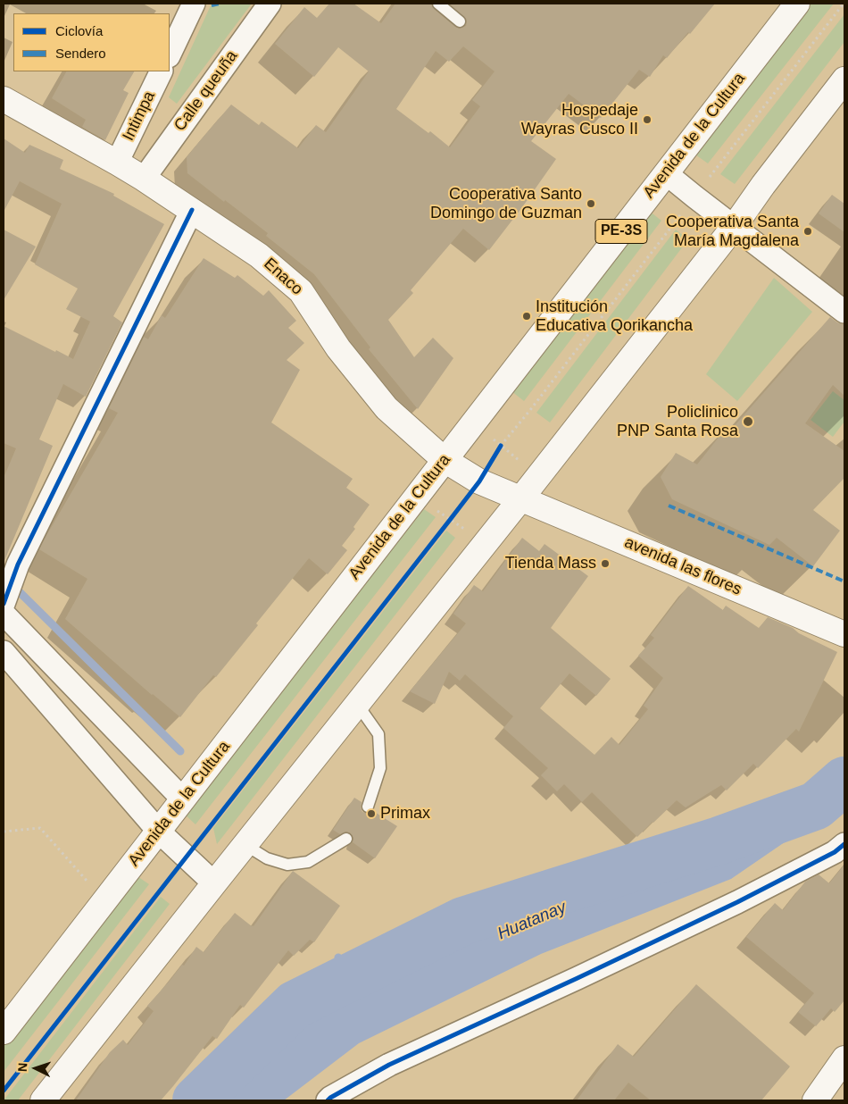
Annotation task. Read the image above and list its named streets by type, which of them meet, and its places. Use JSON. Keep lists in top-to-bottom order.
{
  "streets": {
    "main road": [
      "Avenida de la Cultura",
      "PE-3S",
      "Enaco",
      "avenida las flores"
    ],
    "street": ["Calle queuña", "Intimpa"]
  },
  "crossings": [
    ["Calle queuña", "Enaco"],
    ["Intimpa", "Enaco"],
    ["Avenida de la Cultura", "Enaco"],
    ["Enaco", "avenida las flores"]
  ],
  "water": ["Huatanay"],
  "places": [
    "Hospedaje Wayras Cusco II",
    "Cooperativa Santo Domingo de Guzman",
    "Cooperativa Santa María Magdalena",
    "Institución Educativa Qorikancha",
    "Policlinico PNP Santa Rosa",
    "Tienda Mass",
    "Primax"
  ],
  "legend": ["Ciclovía", "Sendero"],
  "north": "left"
}
